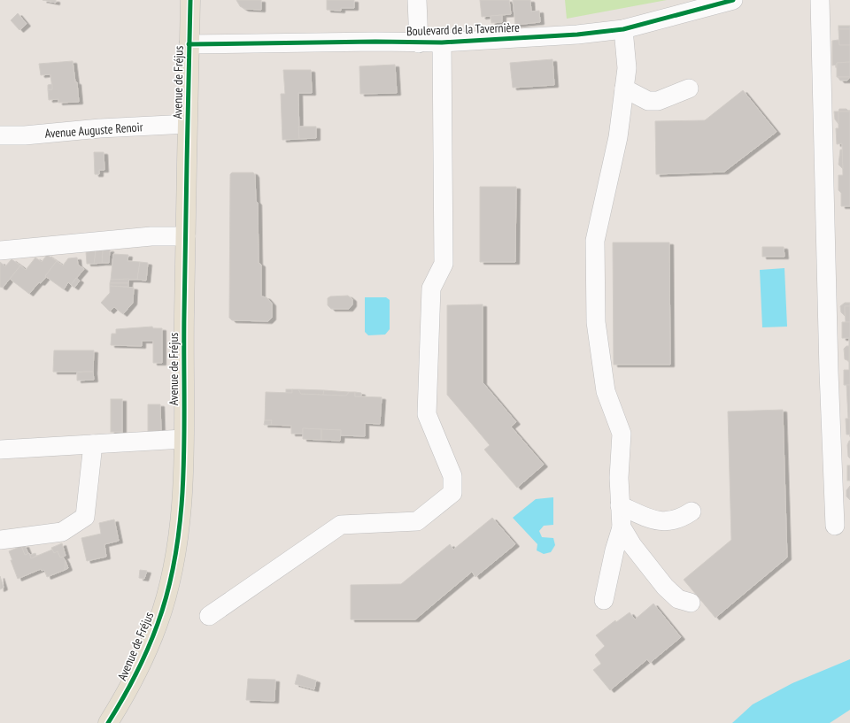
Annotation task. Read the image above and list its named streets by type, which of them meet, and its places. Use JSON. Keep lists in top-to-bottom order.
{
  "streets": {
    "main road": ["Avenue de Fréjus"],
    "street": ["Boulevard de la Tavernière", "Avenue Auguste Renoir"]
  },
  "crossings": [
    ["Boulevard de la Tavernière", "Avenue de Fréjus"],
    ["Avenue de Fréjus", "Avenue Auguste Renoir"]
  ]
}
